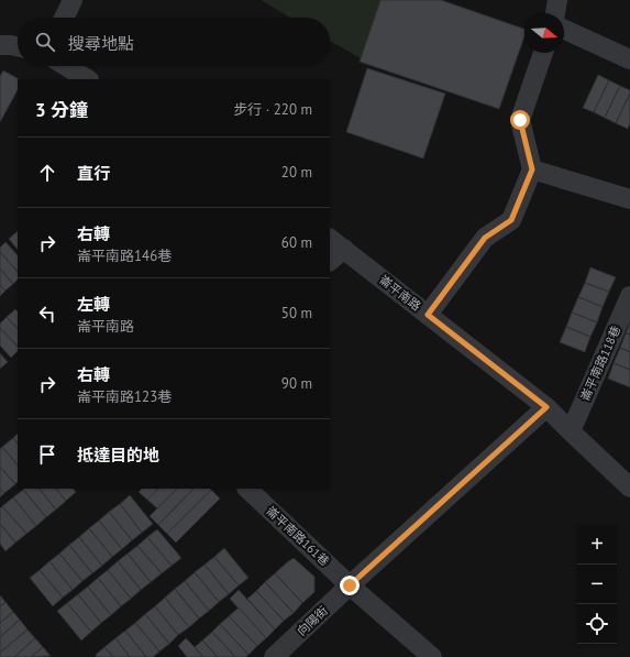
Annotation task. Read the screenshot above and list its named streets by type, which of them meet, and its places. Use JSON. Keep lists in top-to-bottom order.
{
  "streets": {
    "street": [
      "崙平南路",
      "崙平南路118巷",
      "崙平南路161巷",
      "向陽街"
    ]
  },
  "crossings": [
    ["崙平南路", "崙平南路118巷"],
    ["崙平南路", "向陽街"],
    ["崙平南路161巷", "向陽街"]
  ],
  "north": "right",
  "page": {
    "search": "搜尋地點",
    "heading": ["3 分鐘", "步行 · 220 m"],
    "list": [
      ["直行", "20 m"],
      ["右轉", "崙平南路146巷", "60 m"],
      ["左轉", "崙平南路", "50 m"],
      ["右轉", "崙平南路123巷", "90 m"],
      "抵達目的地"
    ],
    "map_buttons": ["+", "−"]
  }
}
